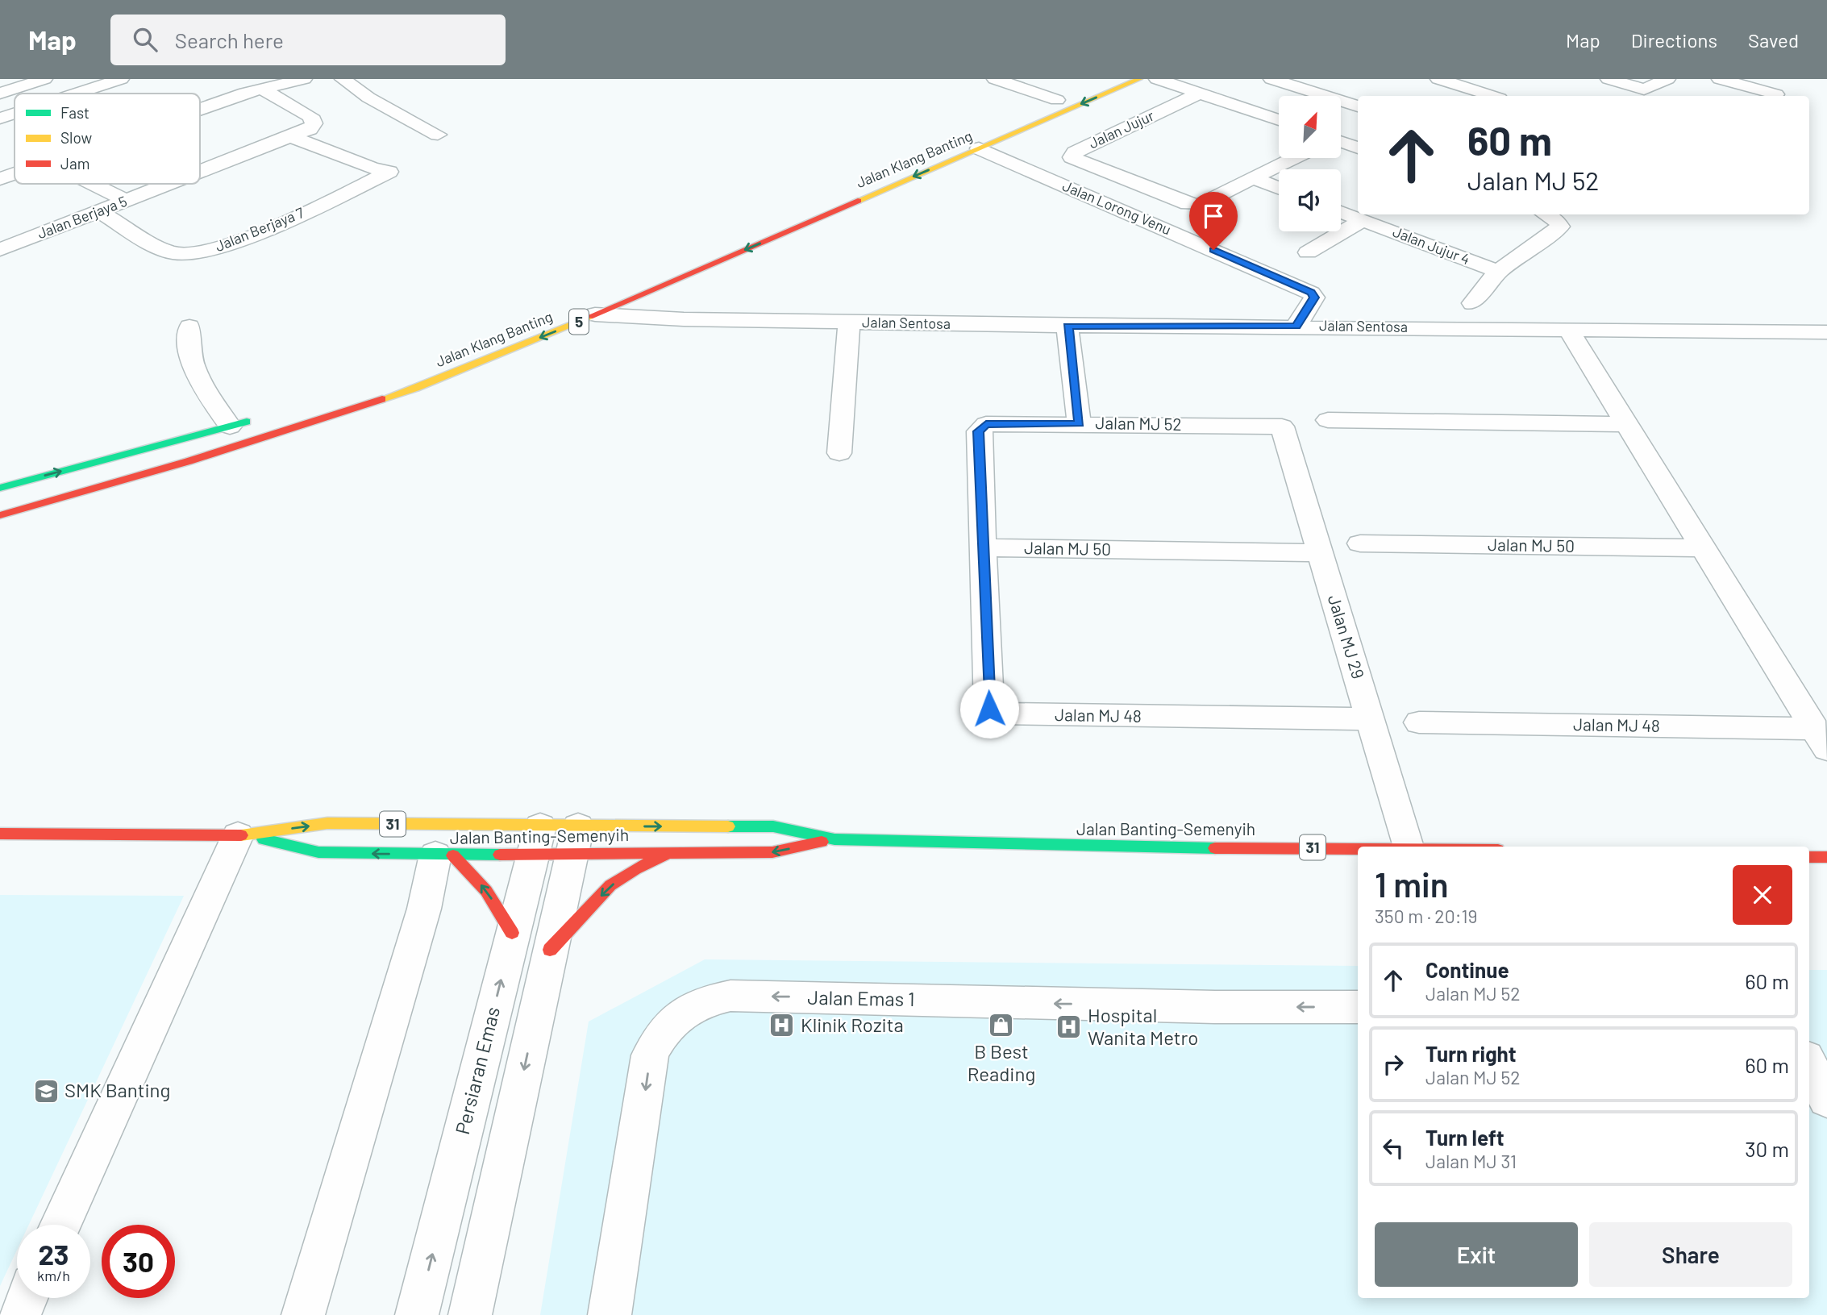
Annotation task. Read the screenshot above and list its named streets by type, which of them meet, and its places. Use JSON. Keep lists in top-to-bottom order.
{
  "streets": {
    "main road": [
      "Jalan Klang Banting",
      "5",
      "31",
      "Jalan Banting-Semenyih"
    ],
    "street": [
      "Jalan Jujur",
      "Jalan Lorong Venu",
      "Jalan Berjaya 5",
      "Jalan Berjaya 7",
      "Jalan Jujur 4",
      "Jalan Sentosa",
      "Jalan MJ 52",
      "Jalan MJ 50",
      "Jalan MJ 29",
      "Jalan MJ 48",
      "Jalan Emas 1",
      "Persiaran Emas"
    ]
  },
  "crossings": [
    ["Jalan Klang Banting", "Jalan Lorong Venu"],
    ["Jalan Klang Banting", "Jalan Sentosa"],
    ["Jalan Lorong Venu", "Jalan Sentosa"],
    ["Jalan Berjaya 5", "Jalan Berjaya 7"],
    ["Jalan MJ 52", "Jalan MJ 50"],
    ["Jalan MJ 52", "Jalan MJ 29"],
    ["Jalan MJ 52", "Jalan MJ 48"],
    ["Jalan MJ 50", "Jalan MJ 29"],
    ["Jalan MJ 50", "Jalan MJ 48"],
    ["Jalan MJ 29", "Jalan MJ 48"],
    ["Jalan Banting-Semenyih", "Persiaran Emas"]
  ],
  "one_way": ["Jalan Klang Banting", "Jalan Emas 1"],
  "places": {
    "shop": ["B Best Reading"],
    "hospital": ["Klinik Rozita", "Hospital Wanita Metro"],
    "school or university": ["SMK Banting"]
  },
  "legend": ["Fast", "Slow", "Jam"],
  "north": "top right",
  "page": {
    "header": "Map",
    "search": "Search here",
    "nav": ["Map", "Directions", "Saved"],
    "turn": ["60 m", "Jalan MJ 52"],
    "heading": ["1 min", "350 m · 20:19"],
    "list": [
      {
        "name": "Continue",
        "note": "Jalan MJ 52",
        "value": "60 m"
      },
      {
        "name": "Turn right",
        "note": "Jalan MJ 52",
        "value": "60 m"
      },
      {
        "name": "Turn left",
        "note": "Jalan MJ 31",
        "value": "30 m"
      }
    ],
    "buttons": ["Exit", "Share"],
    "speed": "23 km/h",
    "limit": "30"
  }
}
